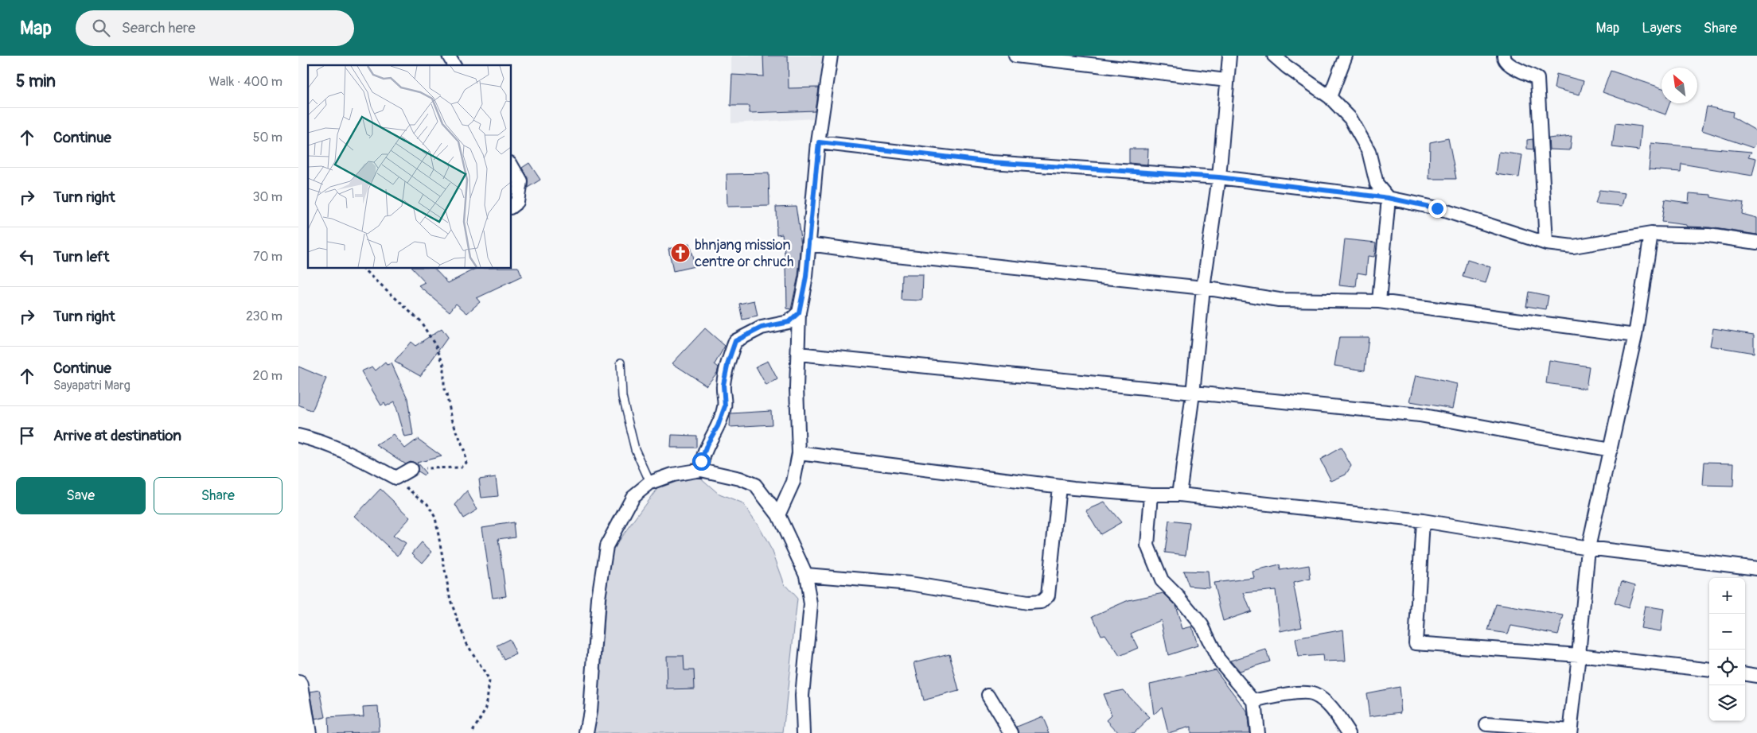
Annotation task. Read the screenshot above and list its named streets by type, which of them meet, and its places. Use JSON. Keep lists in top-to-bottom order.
{
  "places": {
    "church": ["bhnjang mission centre or chruch"]
  },
  "north": "top left",
  "page": {
    "header": "Map",
    "search": "Search here",
    "nav": ["Map", "Layers", "Share"],
    "heading": ["5 min", "Walk · 400 m"],
    "list": [
      ["Continue", "50 m"],
      ["Turn right", "30 m"],
      ["Turn left", "70 m"],
      ["Turn right", "230 m"],
      ["Continue", "Sayapatri Marg", "20 m"],
      "Arrive at destination"
    ],
    "buttons": ["Save", "Share"],
    "map_buttons": ["+", "−"]
  }
}
